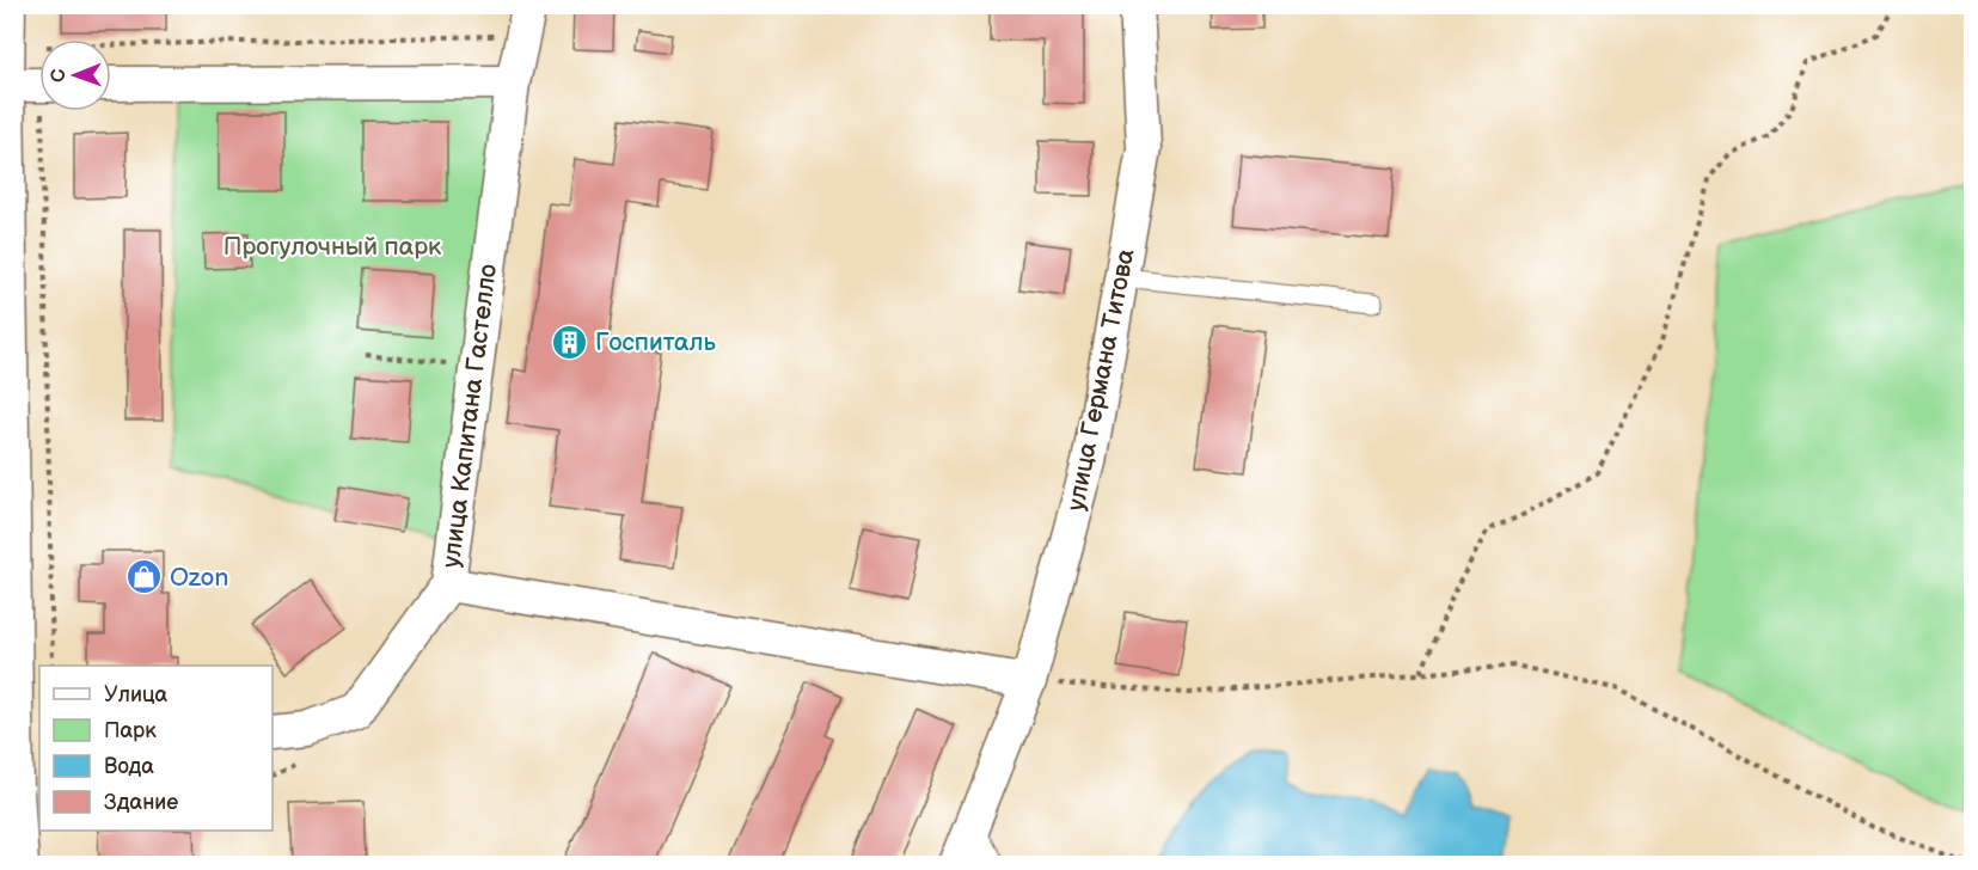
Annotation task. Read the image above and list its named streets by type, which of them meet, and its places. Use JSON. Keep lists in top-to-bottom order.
{
  "streets": {
    "street": ["улица Германа Титова", "улица Капитана Гастелло"]
  },
  "parks": ["Прогулочный парк"],
  "places": {
    "building": ["Госпиталь"],
    "shop": ["Ozon"]
  },
  "legend": [
    "Улица",
    "Парк",
    "Вода",
    "Здание"
  ],
  "north": "left"
}
